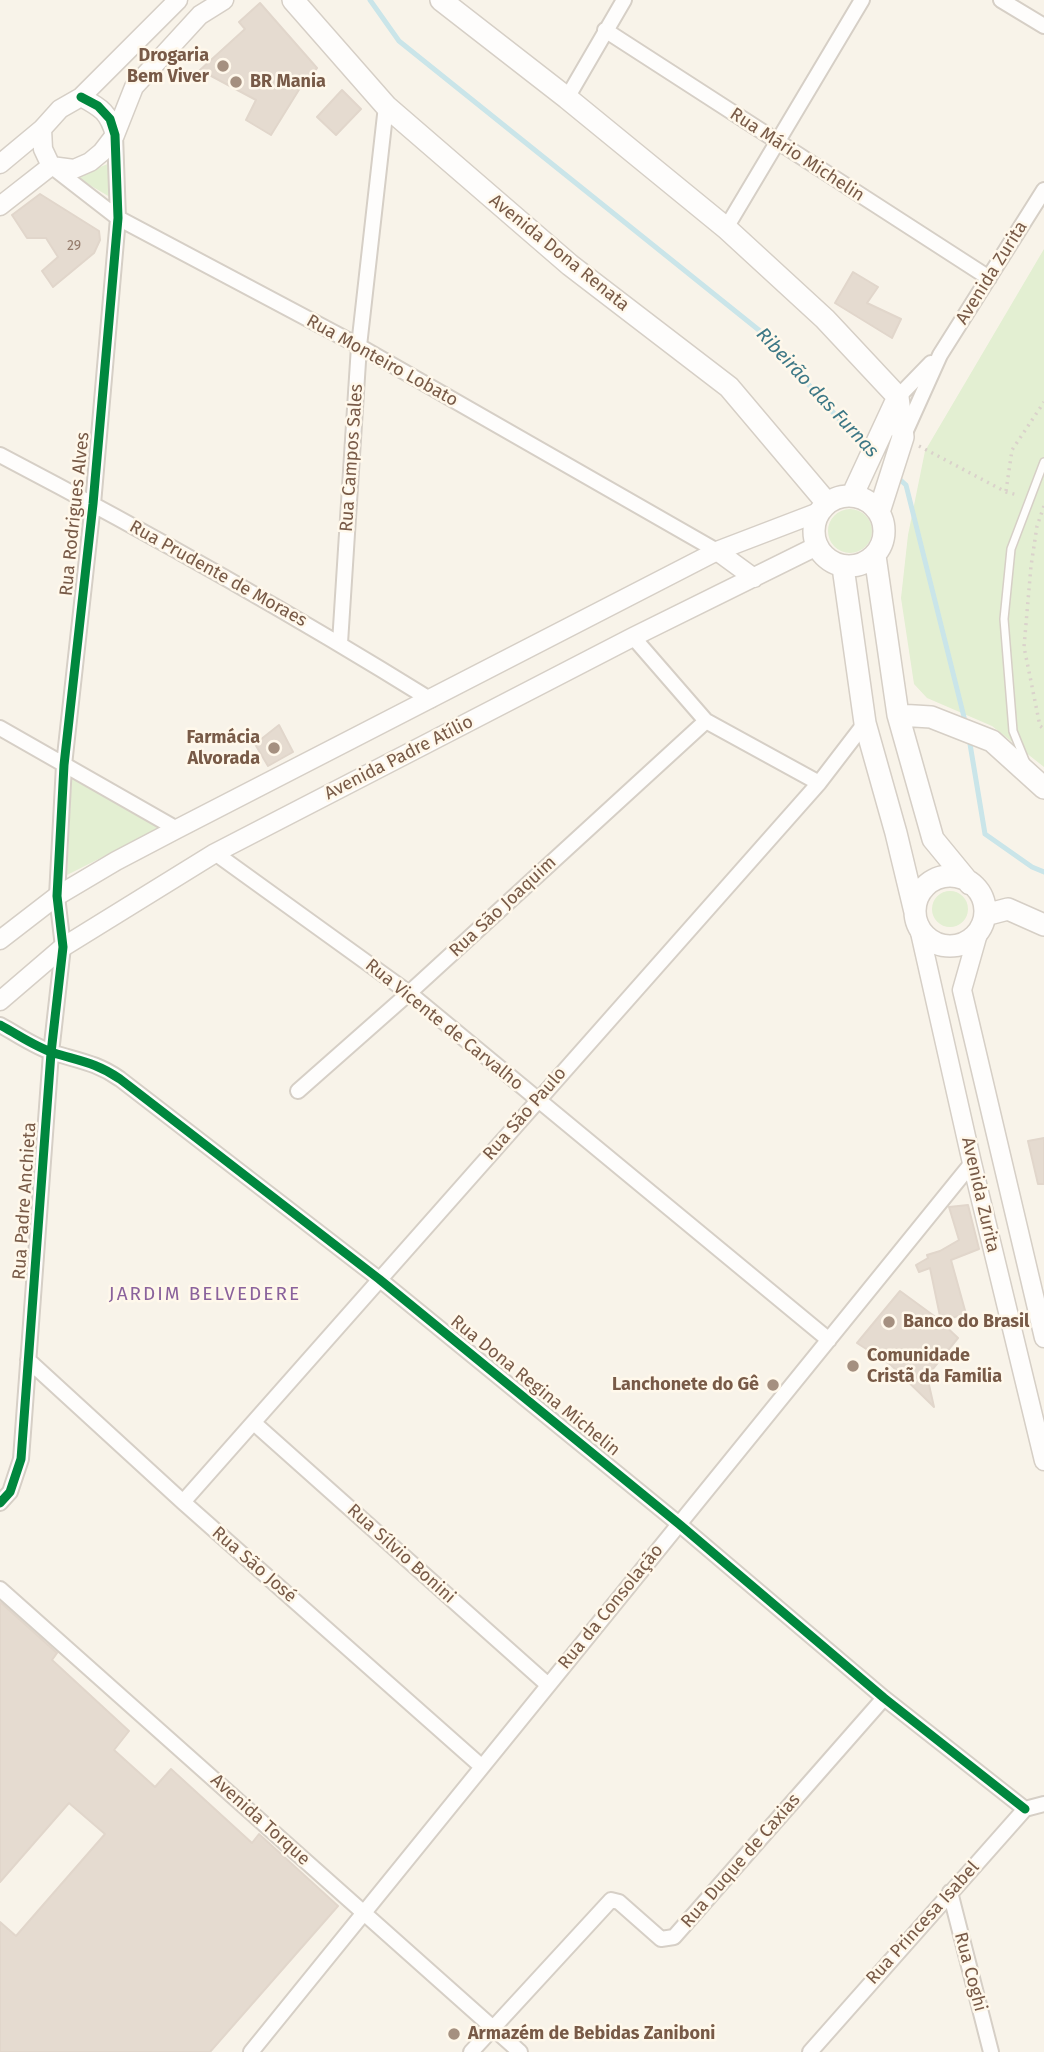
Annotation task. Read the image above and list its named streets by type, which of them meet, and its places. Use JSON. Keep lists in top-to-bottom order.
{
  "streets": {
    "main road": ["Avenida Dona Renata"],
    "street": [
      "Rua Mário Michelin",
      "Avenida Zurita",
      "Rua Monteiro Lobato",
      "Rua Campos Sales",
      "Rua Rodrigues Alves",
      "Rua Prudente de Moraes",
      "Avenida Padre Atílio",
      "Rua São Joaquim",
      "Rua Vicente de Carvalho",
      "Rua São Paulo",
      "Rua Padre Anchieta",
      "Rua Dona Regina Michelin",
      "Rua Sílvio Bonini",
      "Rua São José",
      "Rua da Consolação",
      "Avenida Torque",
      "Rua Duque de Caxias",
      "Rua Princesa Isabel",
      "Rua Coghi"
    ]
  },
  "crossings": [
    ["Rua Mário Michelin", "Avenida Zurita"],
    ["Avenida Dona Renata", "Rua Campos Sales"],
    ["Avenida Dona Renata", "Avenida Padre Atílio"],
    ["Avenida Zurita", "Rua da Consolação"],
    ["Rua Monteiro Lobato", "Rua Campos Sales"],
    ["Rua Monteiro Lobato", "Rua Rodrigues Alves"],
    ["Rua Monteiro Lobato", "Avenida Padre Atílio"],
    ["Rua Campos Sales", "Rua Prudente de Moraes"],
    ["Rua Rodrigues Alves", "Rua Prudente de Moraes"],
    ["Rua Rodrigues Alves", "Avenida Padre Atílio"],
    ["Rua Rodrigues Alves", "Rua Padre Anchieta"],
    ["Rua Prudente de Moraes", "Avenida Padre Atílio"],
    ["Avenida Padre Atílio", "Rua Vicente de Carvalho"],
    ["Avenida Padre Atílio", "Rua Padre Anchieta"],
    ["Rua São Joaquim", "Rua Vicente de Carvalho"],
    ["Rua Vicente de Carvalho", "Rua São Paulo"],
    ["Rua Vicente de Carvalho", "Rua da Consolação"],
    ["Rua São Paulo", "Rua Dona Regina Michelin"],
    ["Rua São Paulo", "Rua Sílvio Bonini"],
    ["Rua São Paulo", "Rua São José"],
    ["Rua Padre Anchieta", "Rua Dona Regina Michelin"],
    ["Rua Padre Anchieta", "Rua São José"],
    ["Rua Dona Regina Michelin", "Rua da Consolação"],
    ["Rua Dona Regina Michelin", "Rua Duque de Caxias"],
    ["Rua Dona Regina Michelin", "Rua Princesa Isabel"],
    ["Rua Sílvio Bonini", "Rua da Consolação"],
    ["Rua São José", "Rua da Consolação"],
    ["Rua da Consolação", "Avenida Torque"],
    ["Avenida Torque", "Rua Duque de Caxias"],
    ["Rua Princesa Isabel", "Rua Coghi"]
  ],
  "districts": ["JARDIM BELVEDERE"],
  "water": ["Ribeirão das Furnas"],
  "places": [
    "Drogaria Bem Viver",
    "BR Mania",
    "Farmácia Alvorada",
    "Banco do Brasil",
    "Comunidade Cristã da Familia",
    "Lanchonete do Gê",
    "Armazém de Bebidas Zaniboni"
  ],
  "house_numbers": ["29"]
}
